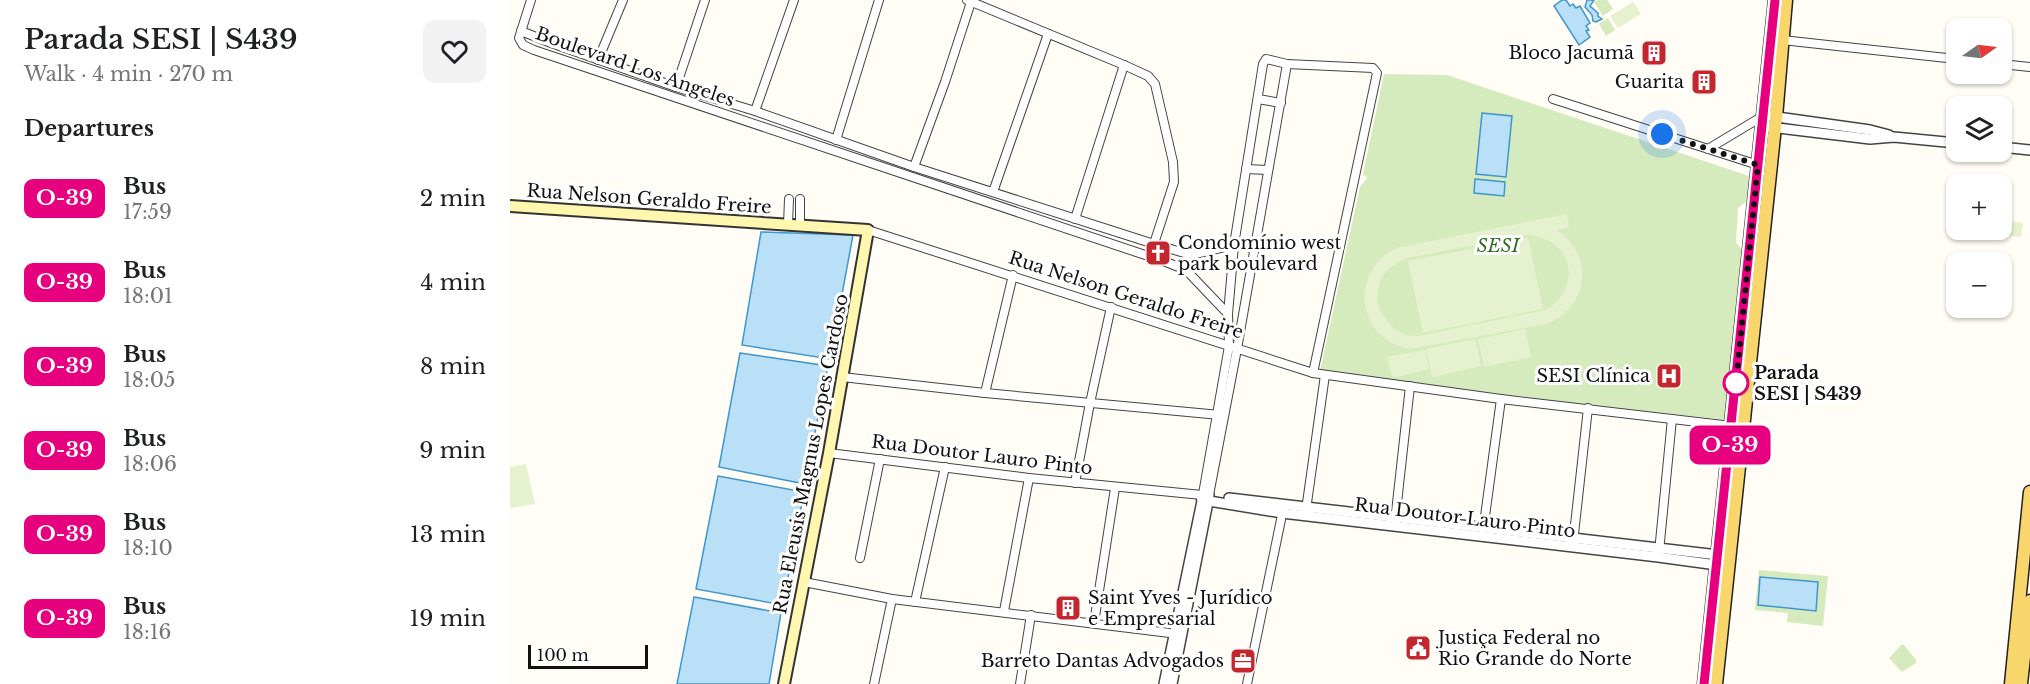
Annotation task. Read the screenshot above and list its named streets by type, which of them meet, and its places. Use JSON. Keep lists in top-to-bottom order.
{
  "streets": {
    "main road": ["Rua Nelson Geraldo Freire", "Rua Eleusis Magnus Lopes Cardoso"],
    "street": ["Boulevard Los Angeles", "Rua Doutor Lauro Pinto"]
  },
  "crossings": [
    ["Rua Nelson Geraldo Freire", "Rua Eleusis Magnus Lopes Cardoso"],
    ["Rua Eleusis Magnus Lopes Cardoso", "Rua Doutor Lauro Pinto"]
  ],
  "parks": ["SESI"],
  "places": {
    "building": ["Bloco Jacumã", "Guarita", "Saint Yves - Jurídico e Empresarial"],
    "church": ["Condomínio west park boulevard"],
    "hospital": ["SESI Clínica"],
    "other": ["Parada SESI | S439"],
    "public building": ["Justiça Federal no Rio Grande do Norte"],
    "office": ["Barreto Dantas Advogados"]
  },
  "lines": ["bus line O-39"],
  "scale_bar": "100 m",
  "north": "right",
  "page": {
    "heading": [
      ["Parada SESI | S439", "Walk · 4 min · 270 m"],
      "Departures"
    ],
    "on_map": "O-39",
    "map_buttons": ["+", "−"],
    "list": [
      {
        "mark": "O-39",
        "name": "Bus",
        "note": "17:59",
        "value": "2 min"
      },
      {
        "mark": "O-39",
        "name": "Bus",
        "note": "18:01",
        "value": "4 min"
      },
      {
        "mark": "O-39",
        "name": "Bus",
        "note": "18:05",
        "value": "8 min"
      },
      {
        "mark": "O-39",
        "name": "Bus",
        "note": "18:06",
        "value": "9 min"
      },
      {
        "mark": "O-39",
        "name": "Bus",
        "note": "18:10",
        "value": "13 min"
      },
      {
        "mark": "O-39",
        "name": "Bus",
        "note": "18:16",
        "value": "19 min"
      }
    ],
    "scale": "100 m"
  }
}
